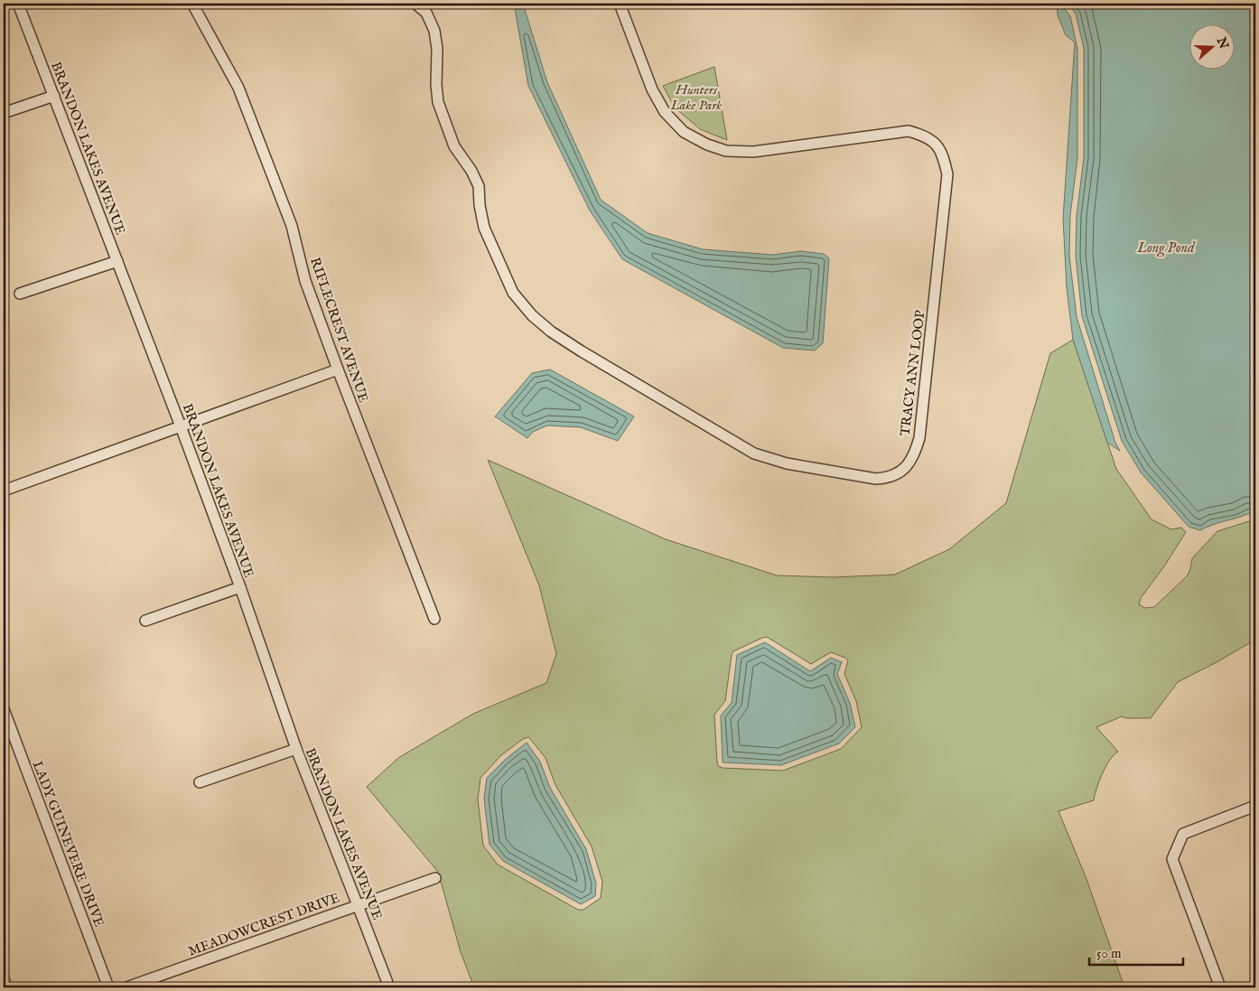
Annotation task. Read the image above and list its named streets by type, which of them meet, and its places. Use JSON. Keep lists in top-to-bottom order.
{
  "streets": {
    "street": [
      "BRANDON LAKES AVENUE",
      "RIFLECREST AVENUE",
      "TRACY ANN LOOP",
      "LADY GUINEVERE DRIVE",
      "MEADOWCREST DRIVE"
    ]
  },
  "crossings": [
    ["BRANDON LAKES AVENUE", "MEADOWCREST DRIVE"]
  ],
  "water": ["Long Pond"],
  "parks": ["Hunters Lake Park"],
  "scale_bar": "50 m",
  "north": "right"
}
